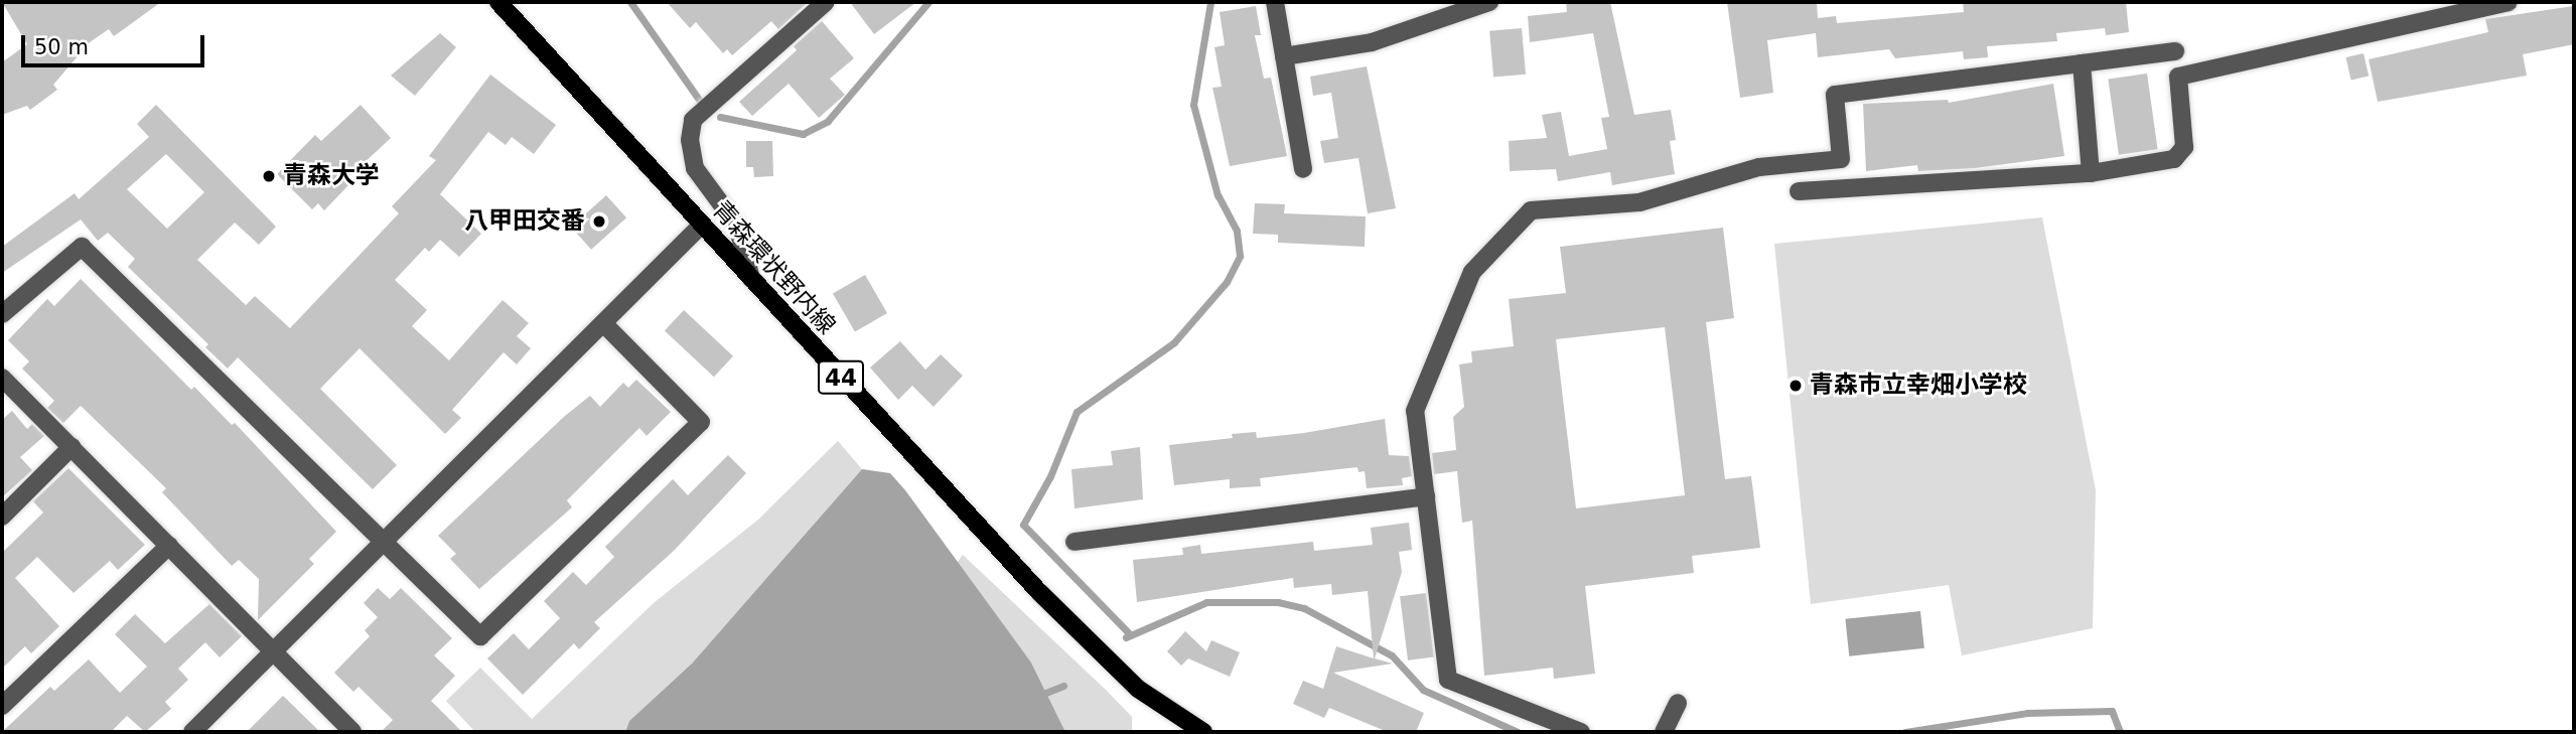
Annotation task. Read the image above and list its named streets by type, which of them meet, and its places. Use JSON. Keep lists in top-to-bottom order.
{
  "streets": {
    "main road": ["青森環状野内線", "44"]
  },
  "places": ["青森大学", "八甲田交番", "青森市立幸畑小学校"],
  "scale_bar": "50 m"
}
